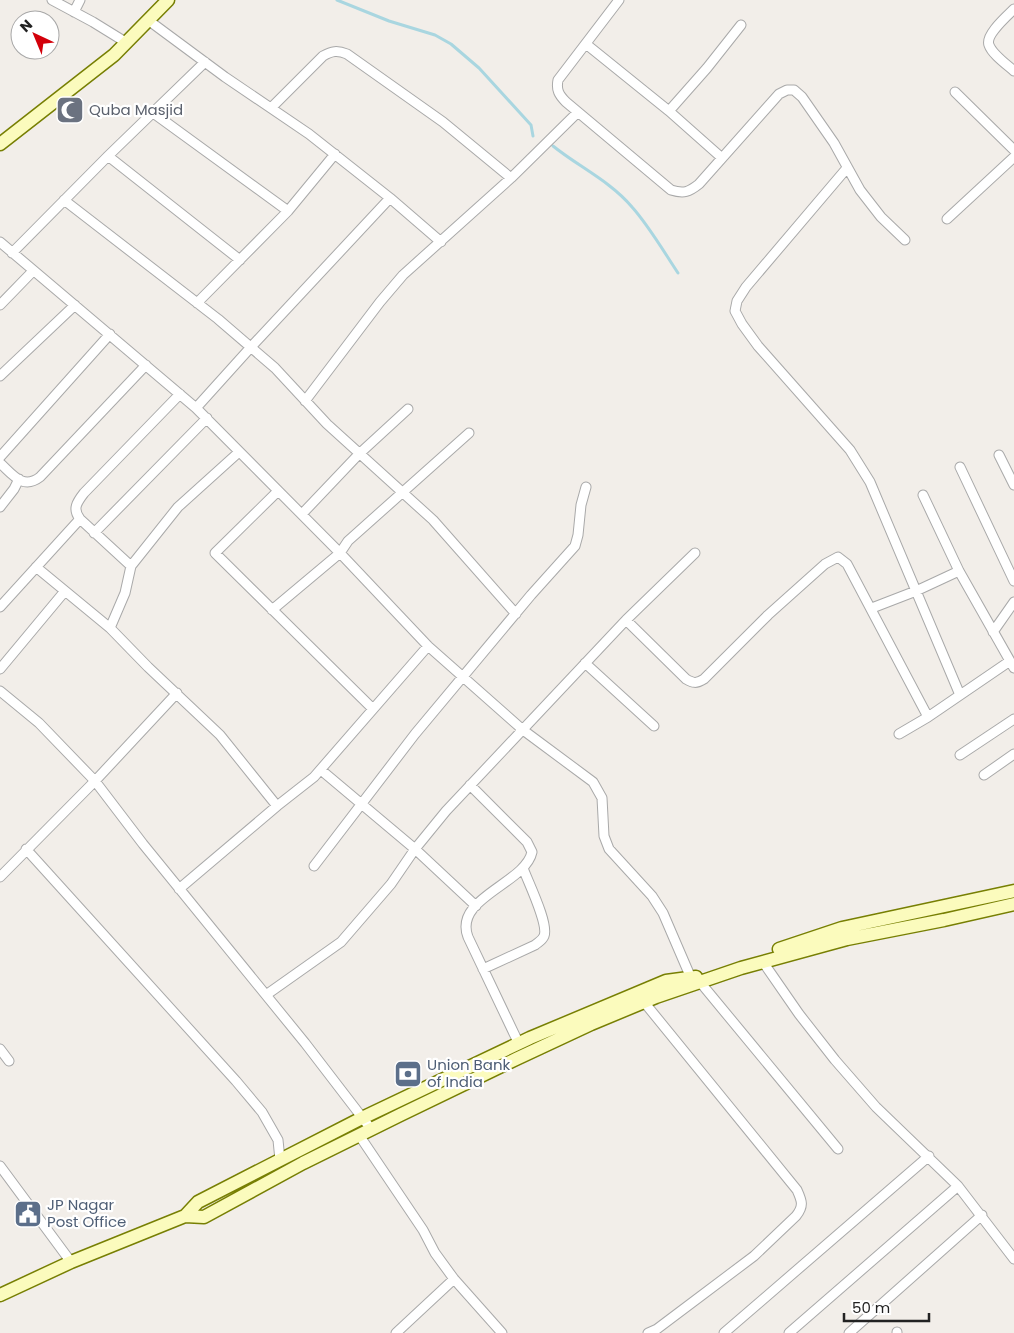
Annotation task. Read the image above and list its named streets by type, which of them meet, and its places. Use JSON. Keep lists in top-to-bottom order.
{
  "places": {
    "mosque": ["Quba Masjid"],
    "bank": ["Union Bank of India"],
    "public building": ["JP Nagar Post Office"]
  },
  "scale_bar": "50 m",
  "north": "top left"
}
